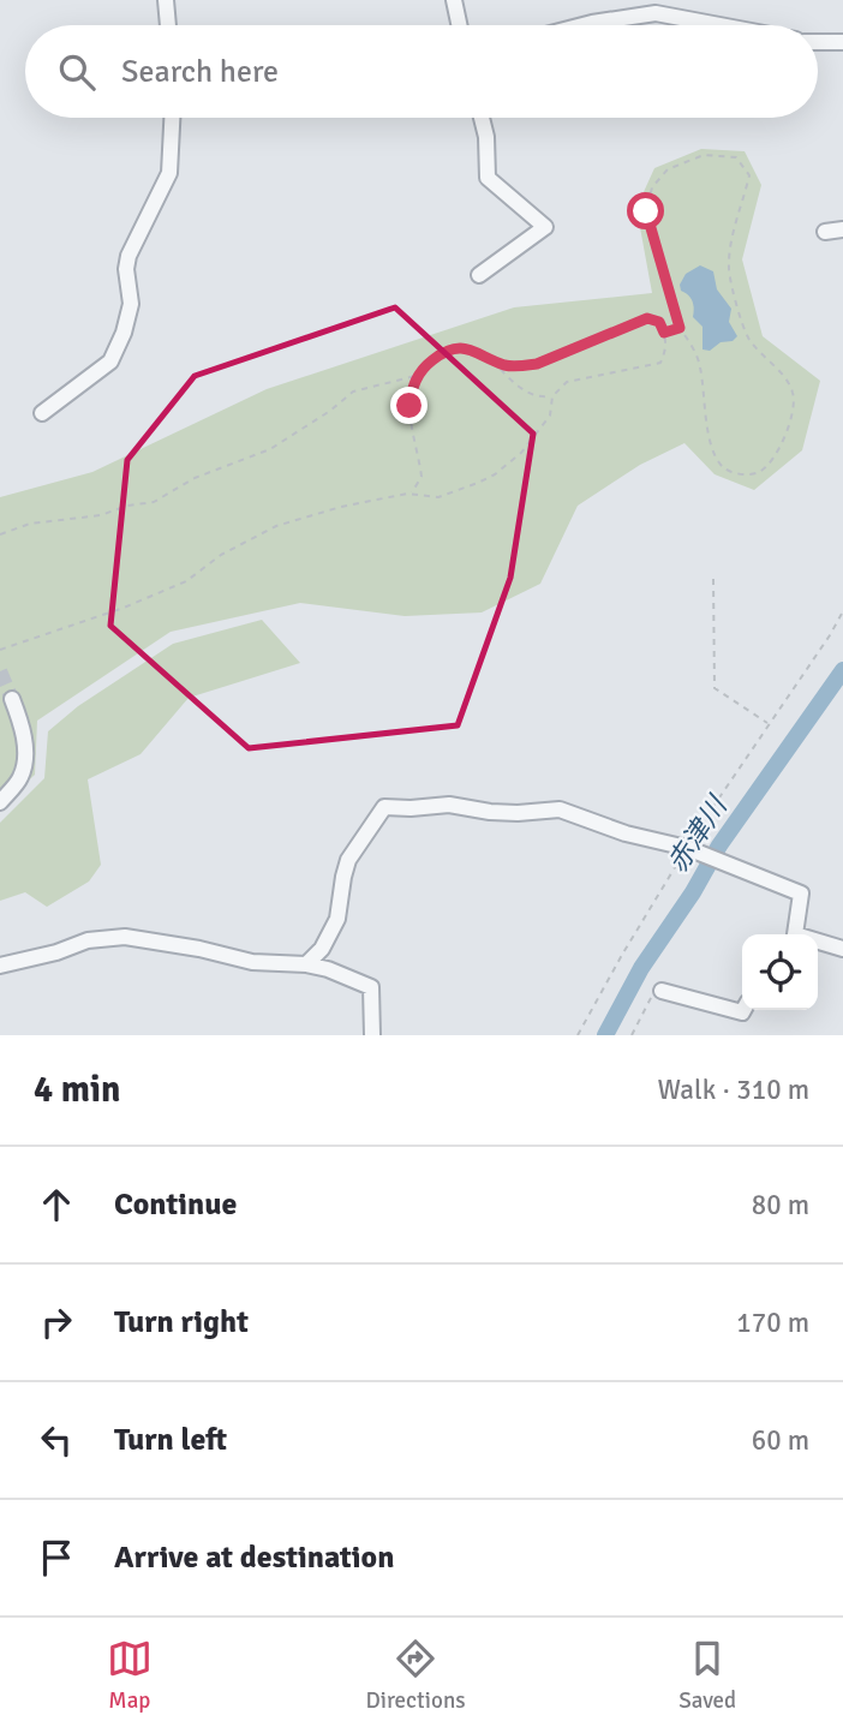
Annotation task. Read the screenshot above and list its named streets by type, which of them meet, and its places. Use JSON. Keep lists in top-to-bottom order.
{
  "water": ["赤津川"],
  "page": {
    "search": "Search here",
    "heading": ["4 min", "Walk · 310 m"],
    "list": [
      ["Continue", "80 m"],
      ["Turn right", "170 m"],
      ["Turn left", "60 m"],
      "Arrive at destination"
    ],
    "nav": ["Map", "Directions", "Saved"]
  }
}
